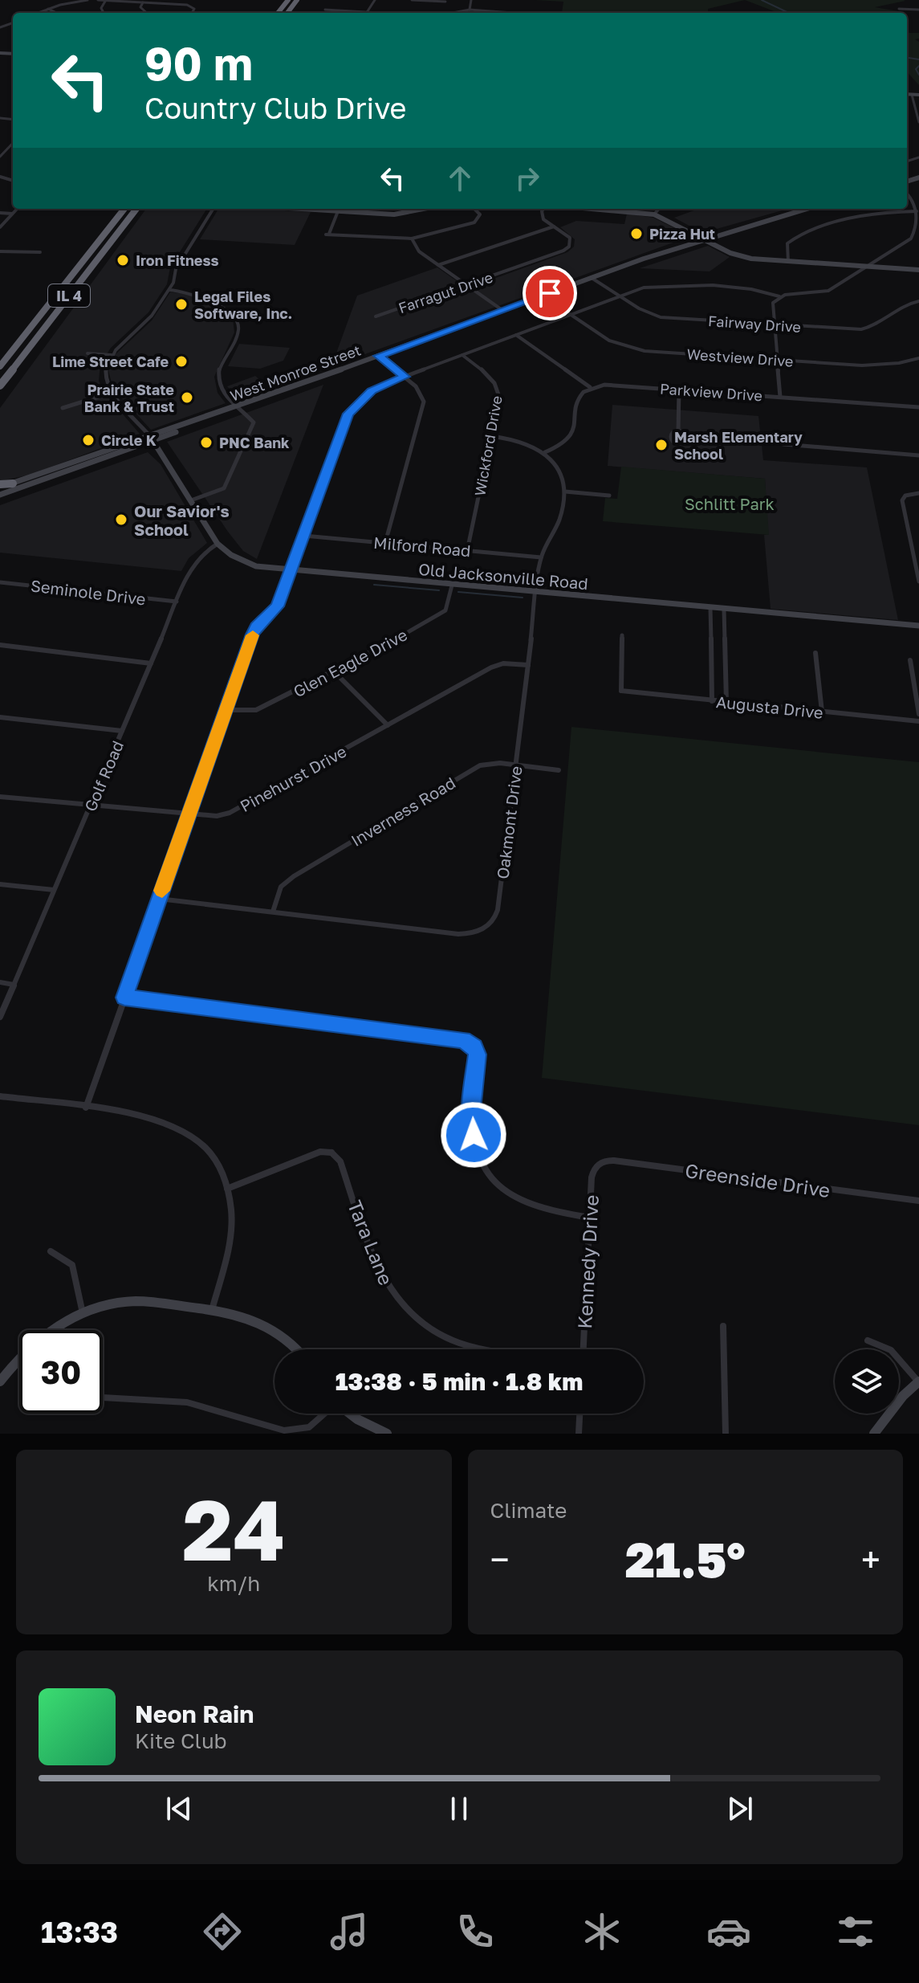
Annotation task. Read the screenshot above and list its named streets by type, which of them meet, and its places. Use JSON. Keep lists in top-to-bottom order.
{
  "streets": {
    "highway": ["IL 4"],
    "street": [
      "Farragut Drive",
      "Fairway Drive",
      "Westview Drive",
      "West Monroe Street",
      "Parkview Drive",
      "Wickford Drive",
      "Milford Road",
      "Old Jacksonville Road",
      "Seminole Drive",
      "Glen Eagle Drive",
      "Augusta Drive",
      "Golf Road",
      "Pinehurst Drive",
      "Inverness Road",
      "Oakmont Drive",
      "Greenside Drive",
      "Tara Lane",
      "Kennedy Drive"
    ]
  },
  "crossings": [
    ["Fairway Drive", "West Monroe Street"],
    ["West Monroe Street", "Old Jacksonville Road"],
    ["Wickford Drive", "Milford Road"],
    ["Milford Road", "Oakmont Drive"],
    ["Old Jacksonville Road", "Glen Eagle Drive"],
    ["Old Jacksonville Road", "Golf Road"],
    ["Old Jacksonville Road", "Oakmont Drive"],
    ["Seminole Drive", "Golf Road"],
    ["Golf Road", "Pinehurst Drive"],
    ["Pinehurst Drive", "Oakmont Drive"],
    ["Inverness Road", "Oakmont Drive"],
    ["Greenside Drive", "Kennedy Drive"]
  ],
  "parks": ["Schlitt Park"],
  "places": [
    "Pizza Hut",
    "Iron Fitness",
    "Legal Files Software, Inc.",
    "Lime Street Cafe",
    "Prairie State Bank & Trust",
    "Circle K",
    "PNC Bank",
    "Marsh Elementary School",
    "Our Savior's School"
  ],
  "page": {
    "turn": ["90 m", "Country Club Drive"],
    "limit": "30",
    "trip": "13:38 · 5 min · 1.8 km",
    "tile": [
      ["24", "km/h"],
      "Climate"
    ],
    "heat": ["−", "21.5°", "+"],
    "song": ["Neon Rain", "Kite Club"],
    "tabs": "13:33"
  }
}
